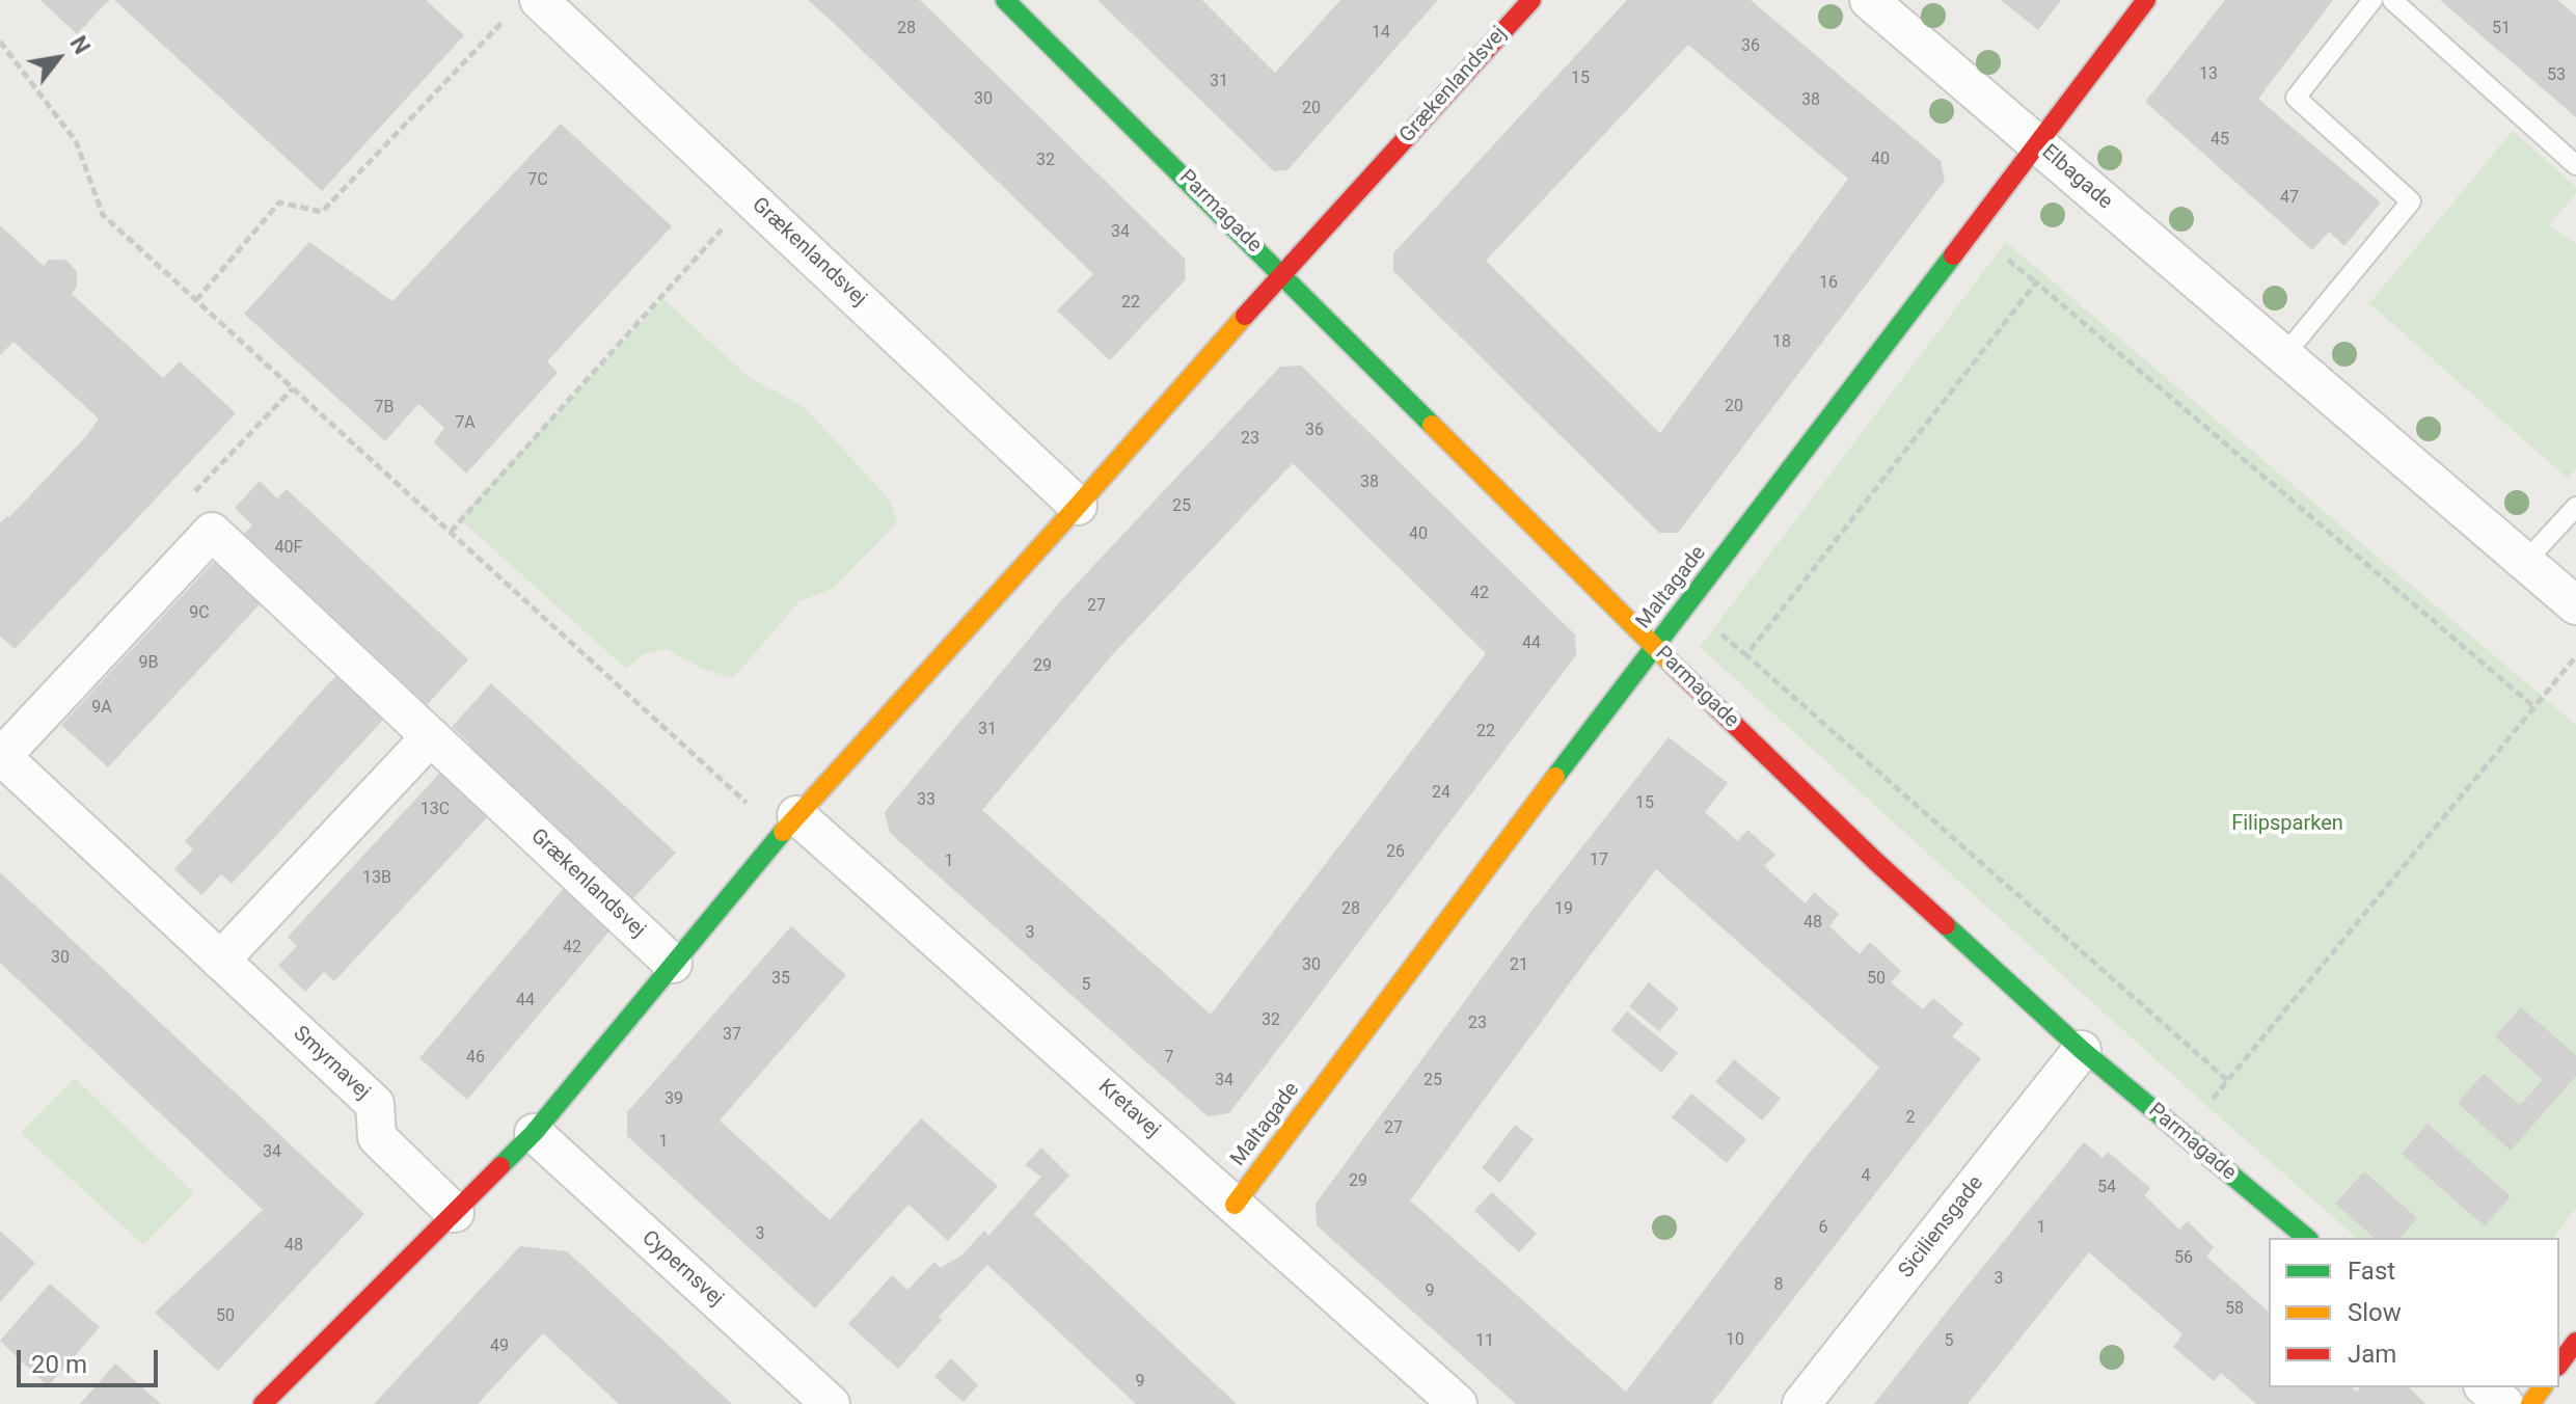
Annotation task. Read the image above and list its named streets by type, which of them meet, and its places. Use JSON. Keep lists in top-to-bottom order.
{
  "streets": {
    "street": [
      "Grækenlandsvej",
      "Elbagade",
      "Parmagade",
      "Maltagade",
      "Smyrnavej",
      "Kretavej",
      "Siciliensgade",
      "Cypernsvej"
    ]
  },
  "crossings": [
    ["Grækenlandsvej", "Parmagade"],
    ["Grækenlandsvej", "Smyrnavej"],
    ["Grækenlandsvej", "Kretavej"],
    ["Grækenlandsvej", "Cypernsvej"],
    ["Elbagade", "Maltagade"],
    ["Parmagade", "Maltagade"],
    ["Parmagade", "Siciliensgade"],
    ["Maltagade", "Kretavej"]
  ],
  "parks": ["Filipsparken"],
  "house_numbers": [
    "28",
    "51",
    "14",
    "36",
    "13",
    "53",
    "15",
    "31",
    "30",
    "38",
    "20",
    "45",
    "40",
    "32",
    "7C",
    "47",
    "34",
    "16",
    "22",
    "18",
    "20",
    "7B",
    "7A",
    "36",
    "23",
    "38",
    "25",
    "40",
    "40F",
    "42",
    "27",
    "9C",
    "44",
    "9B",
    "29",
    "9A",
    "31",
    "22",
    "24",
    "33",
    "15",
    "13C",
    "26",
    "17",
    "1",
    "13B",
    "28",
    "19",
    "48",
    "3",
    "42",
    "30",
    "30",
    "21",
    "35",
    "50",
    "5",
    "44",
    "32",
    "23",
    "37",
    "46",
    "7",
    "34",
    "25",
    "39",
    "2",
    "27",
    "1",
    "34",
    "4",
    "29",
    "54",
    "6",
    "1",
    "3",
    "48",
    "56",
    "3",
    "8",
    "9",
    "58",
    "50",
    "10",
    "11",
    "5",
    "49",
    "9"
  ],
  "legend": ["Fast", "Slow", "Jam"],
  "scale_bar": "20 m",
  "north": "top right"
}
